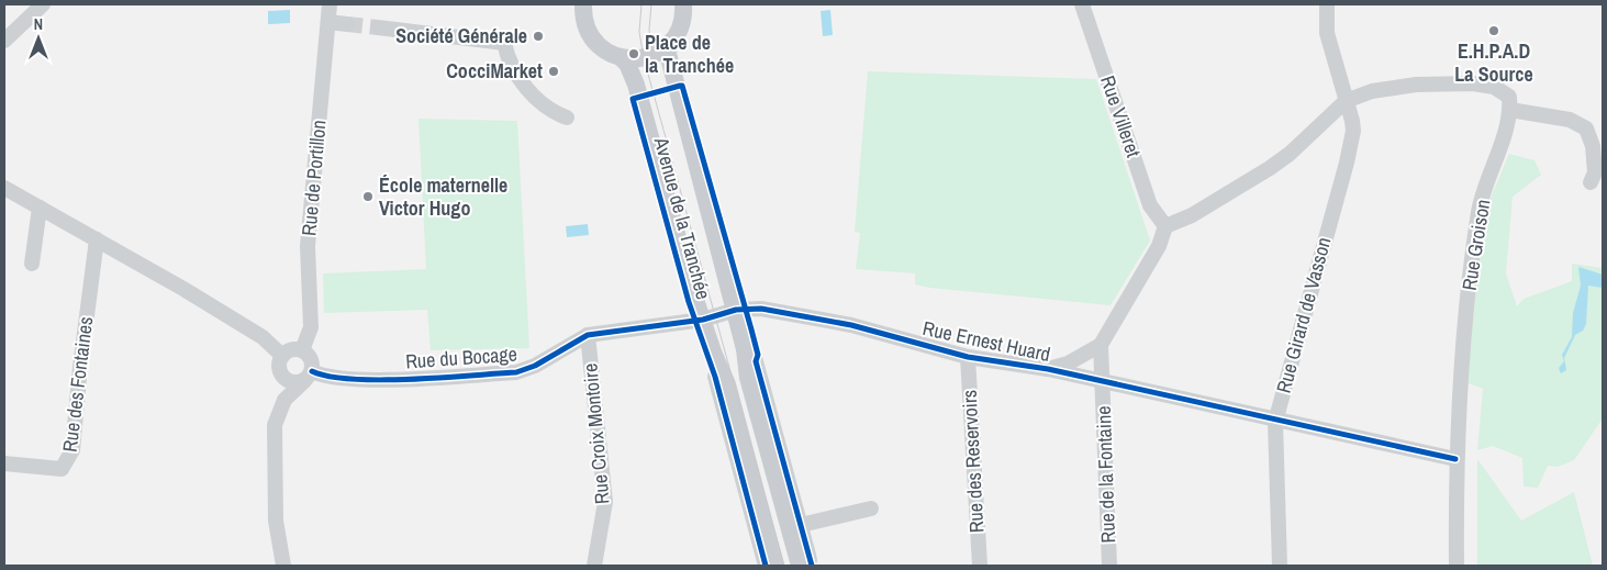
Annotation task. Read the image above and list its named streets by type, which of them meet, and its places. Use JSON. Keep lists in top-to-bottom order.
{
  "streets": {
    "main road": ["Avenue de la Tranchée"],
    "street": [
      "Rue Villeret",
      "Rue de Portillon",
      "Rue Groison",
      "Rue Girard de Vasson",
      "Rue Ernest Huard",
      "Rue du Bocage",
      "Rue des Fontaines",
      "Rue Croix Montoire",
      "Rue des Reservoirs",
      "Rue de la Fontaine"
    ]
  },
  "crossings": [
    ["Rue de Portillon", "Rue du Bocage"],
    ["Avenue de la Tranchée", "Rue Ernest Huard"],
    ["Avenue de la Tranchée", "Rue du Bocage"],
    ["Rue Groison", "Rue Ernest Huard"],
    ["Rue Girard de Vasson", "Rue Ernest Huard"],
    ["Rue Ernest Huard", "Rue du Bocage"],
    ["Rue Ernest Huard", "Rue des Reservoirs"],
    ["Rue Ernest Huard", "Rue de la Fontaine"],
    ["Rue du Bocage", "Rue Croix Montoire"]
  ],
  "places": [
    "E.H.P.A.D La Source",
    "Société Générale",
    "Place de la Tranchée",
    "CocciMarket",
    "École maternelle Victor Hugo"
  ],
  "north": "top"
}
